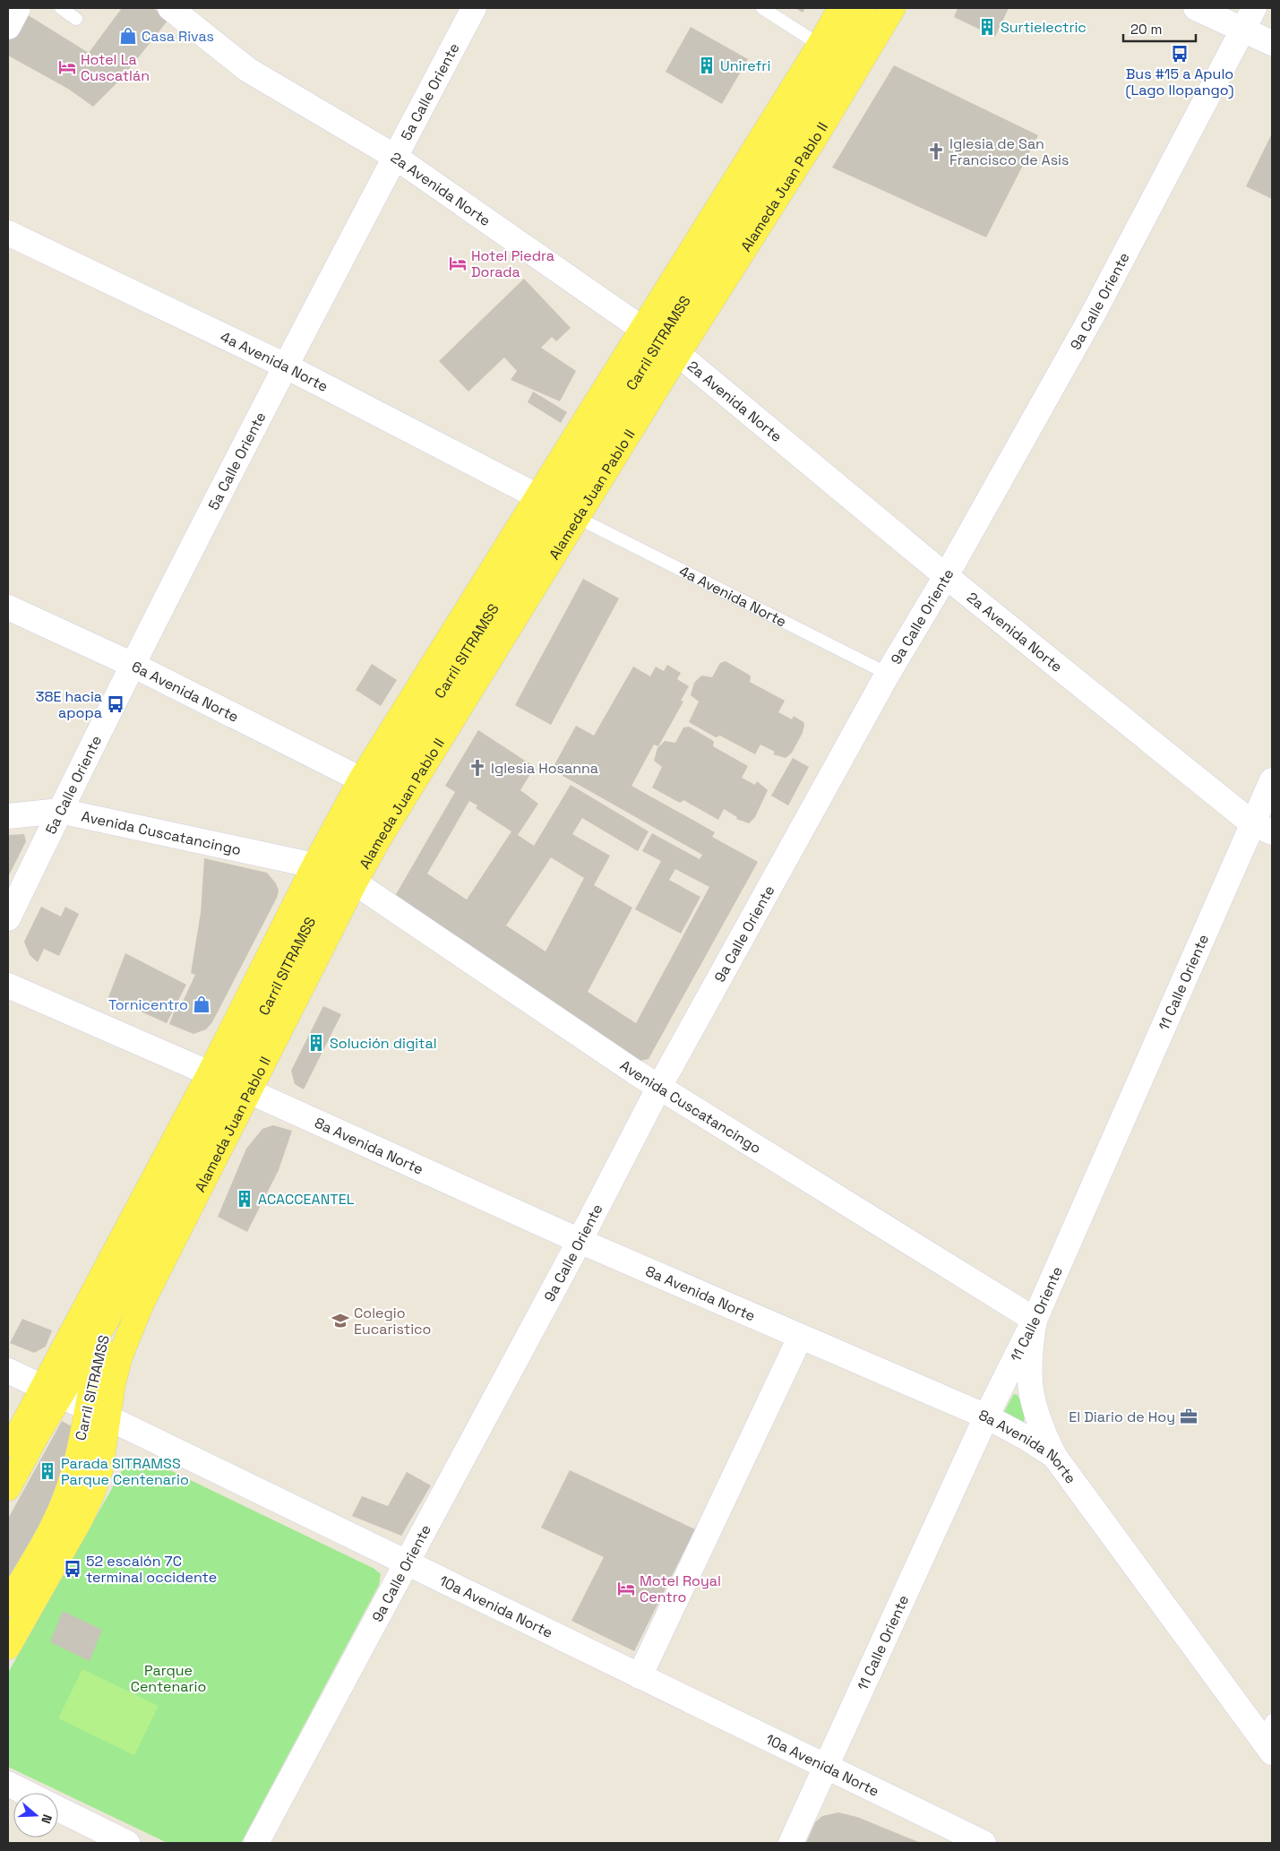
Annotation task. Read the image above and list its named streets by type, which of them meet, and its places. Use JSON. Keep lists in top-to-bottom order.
{
  "streets": {
    "main road": ["Alameda Juan Pablo II", "Carril SITRAMSS"],
    "street": [
      "5a Calle Oriente",
      "2a Avenida Norte",
      "9a Calle Oriente",
      "4a Avenida Norte",
      "6a Avenida Norte",
      "Avenida Cuscatancingo",
      "11 Calle Oriente",
      "8a Avenida Norte",
      "10a Avenida Norte"
    ]
  },
  "crossings": [
    ["5a Calle Oriente", "2a Avenida Norte"],
    ["5a Calle Oriente", "4a Avenida Norte"],
    ["5a Calle Oriente", "6a Avenida Norte"],
    ["5a Calle Oriente", "Avenida Cuscatancingo"],
    ["Alameda Juan Pablo II", "2a Avenida Norte"],
    ["Alameda Juan Pablo II", "Carril SITRAMSS"],
    ["Alameda Juan Pablo II", "4a Avenida Norte"],
    ["Alameda Juan Pablo II", "6a Avenida Norte"],
    ["Alameda Juan Pablo II", "Avenida Cuscatancingo"],
    ["Alameda Juan Pablo II", "8a Avenida Norte"],
    ["Alameda Juan Pablo II", "10a Avenida Norte"],
    ["2a Avenida Norte", "9a Calle Oriente"],
    ["2a Avenida Norte", "Carril SITRAMSS"],
    ["2a Avenida Norte", "11 Calle Oriente"],
    ["9a Calle Oriente", "4a Avenida Norte"],
    ["9a Calle Oriente", "Avenida Cuscatancingo"],
    ["9a Calle Oriente", "8a Avenida Norte"],
    ["9a Calle Oriente", "10a Avenida Norte"],
    ["Carril SITRAMSS", "8a Avenida Norte"],
    ["Carril SITRAMSS", "10a Avenida Norte"],
    ["Avenida Cuscatancingo", "11 Calle Oriente"],
    ["11 Calle Oriente", "8a Avenida Norte"],
    ["11 Calle Oriente", "10a Avenida Norte"]
  ],
  "parks": ["Parque Centenario"],
  "places": {
    "building": [
      "Surtielectric",
      "Unirefri",
      "Solución digital",
      "ACACCEANTEL",
      "Parada SITRAMSS Parque Centenario"
    ],
    "shop": ["Casa Rivas", "Tornicentro"],
    "bus stop": ["Bus #15 a Apulo (Lago Ilopango)", "38E hacia apopa", "52 escalón 7C terminal occidente"],
    "hotel": ["Hotel La Cuscatlán", "Hotel Piedra Dorada", "Motel Royal Centro"],
    "church": ["Iglesia de San Francisco de Asis", "Iglesia Hosanna"],
    "school or university": ["Colegio Eucaristico"],
    "office": ["El Diario de Hoy"]
  },
  "scale_bar": "20 m",
  "north": "right"
}
